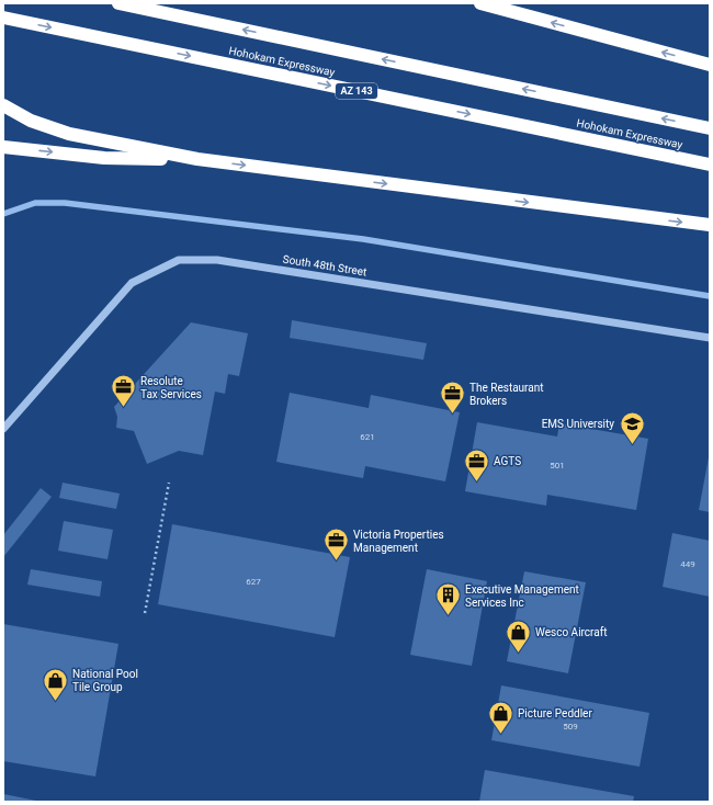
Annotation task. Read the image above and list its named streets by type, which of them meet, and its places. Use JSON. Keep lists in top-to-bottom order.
{
  "streets": {
    "highway": ["Hohokam Expressway", "AZ 143"],
    "street": ["South 48th Street"]
  },
  "places": {
    "office": [
      "Resolute Tax Services",
      "The Restaurant Brokers",
      "AGTS",
      "Victoria Properties Management"
    ],
    "school or university": ["EMS University"],
    "building": ["Executive Management Services Inc"],
    "shop": ["Wesco Aircraft", "National Pool Tile Group", "Picture Peddler"]
  },
  "house_numbers": [
    "621",
    "501",
    "449",
    "627",
    "509"
  ]
}
